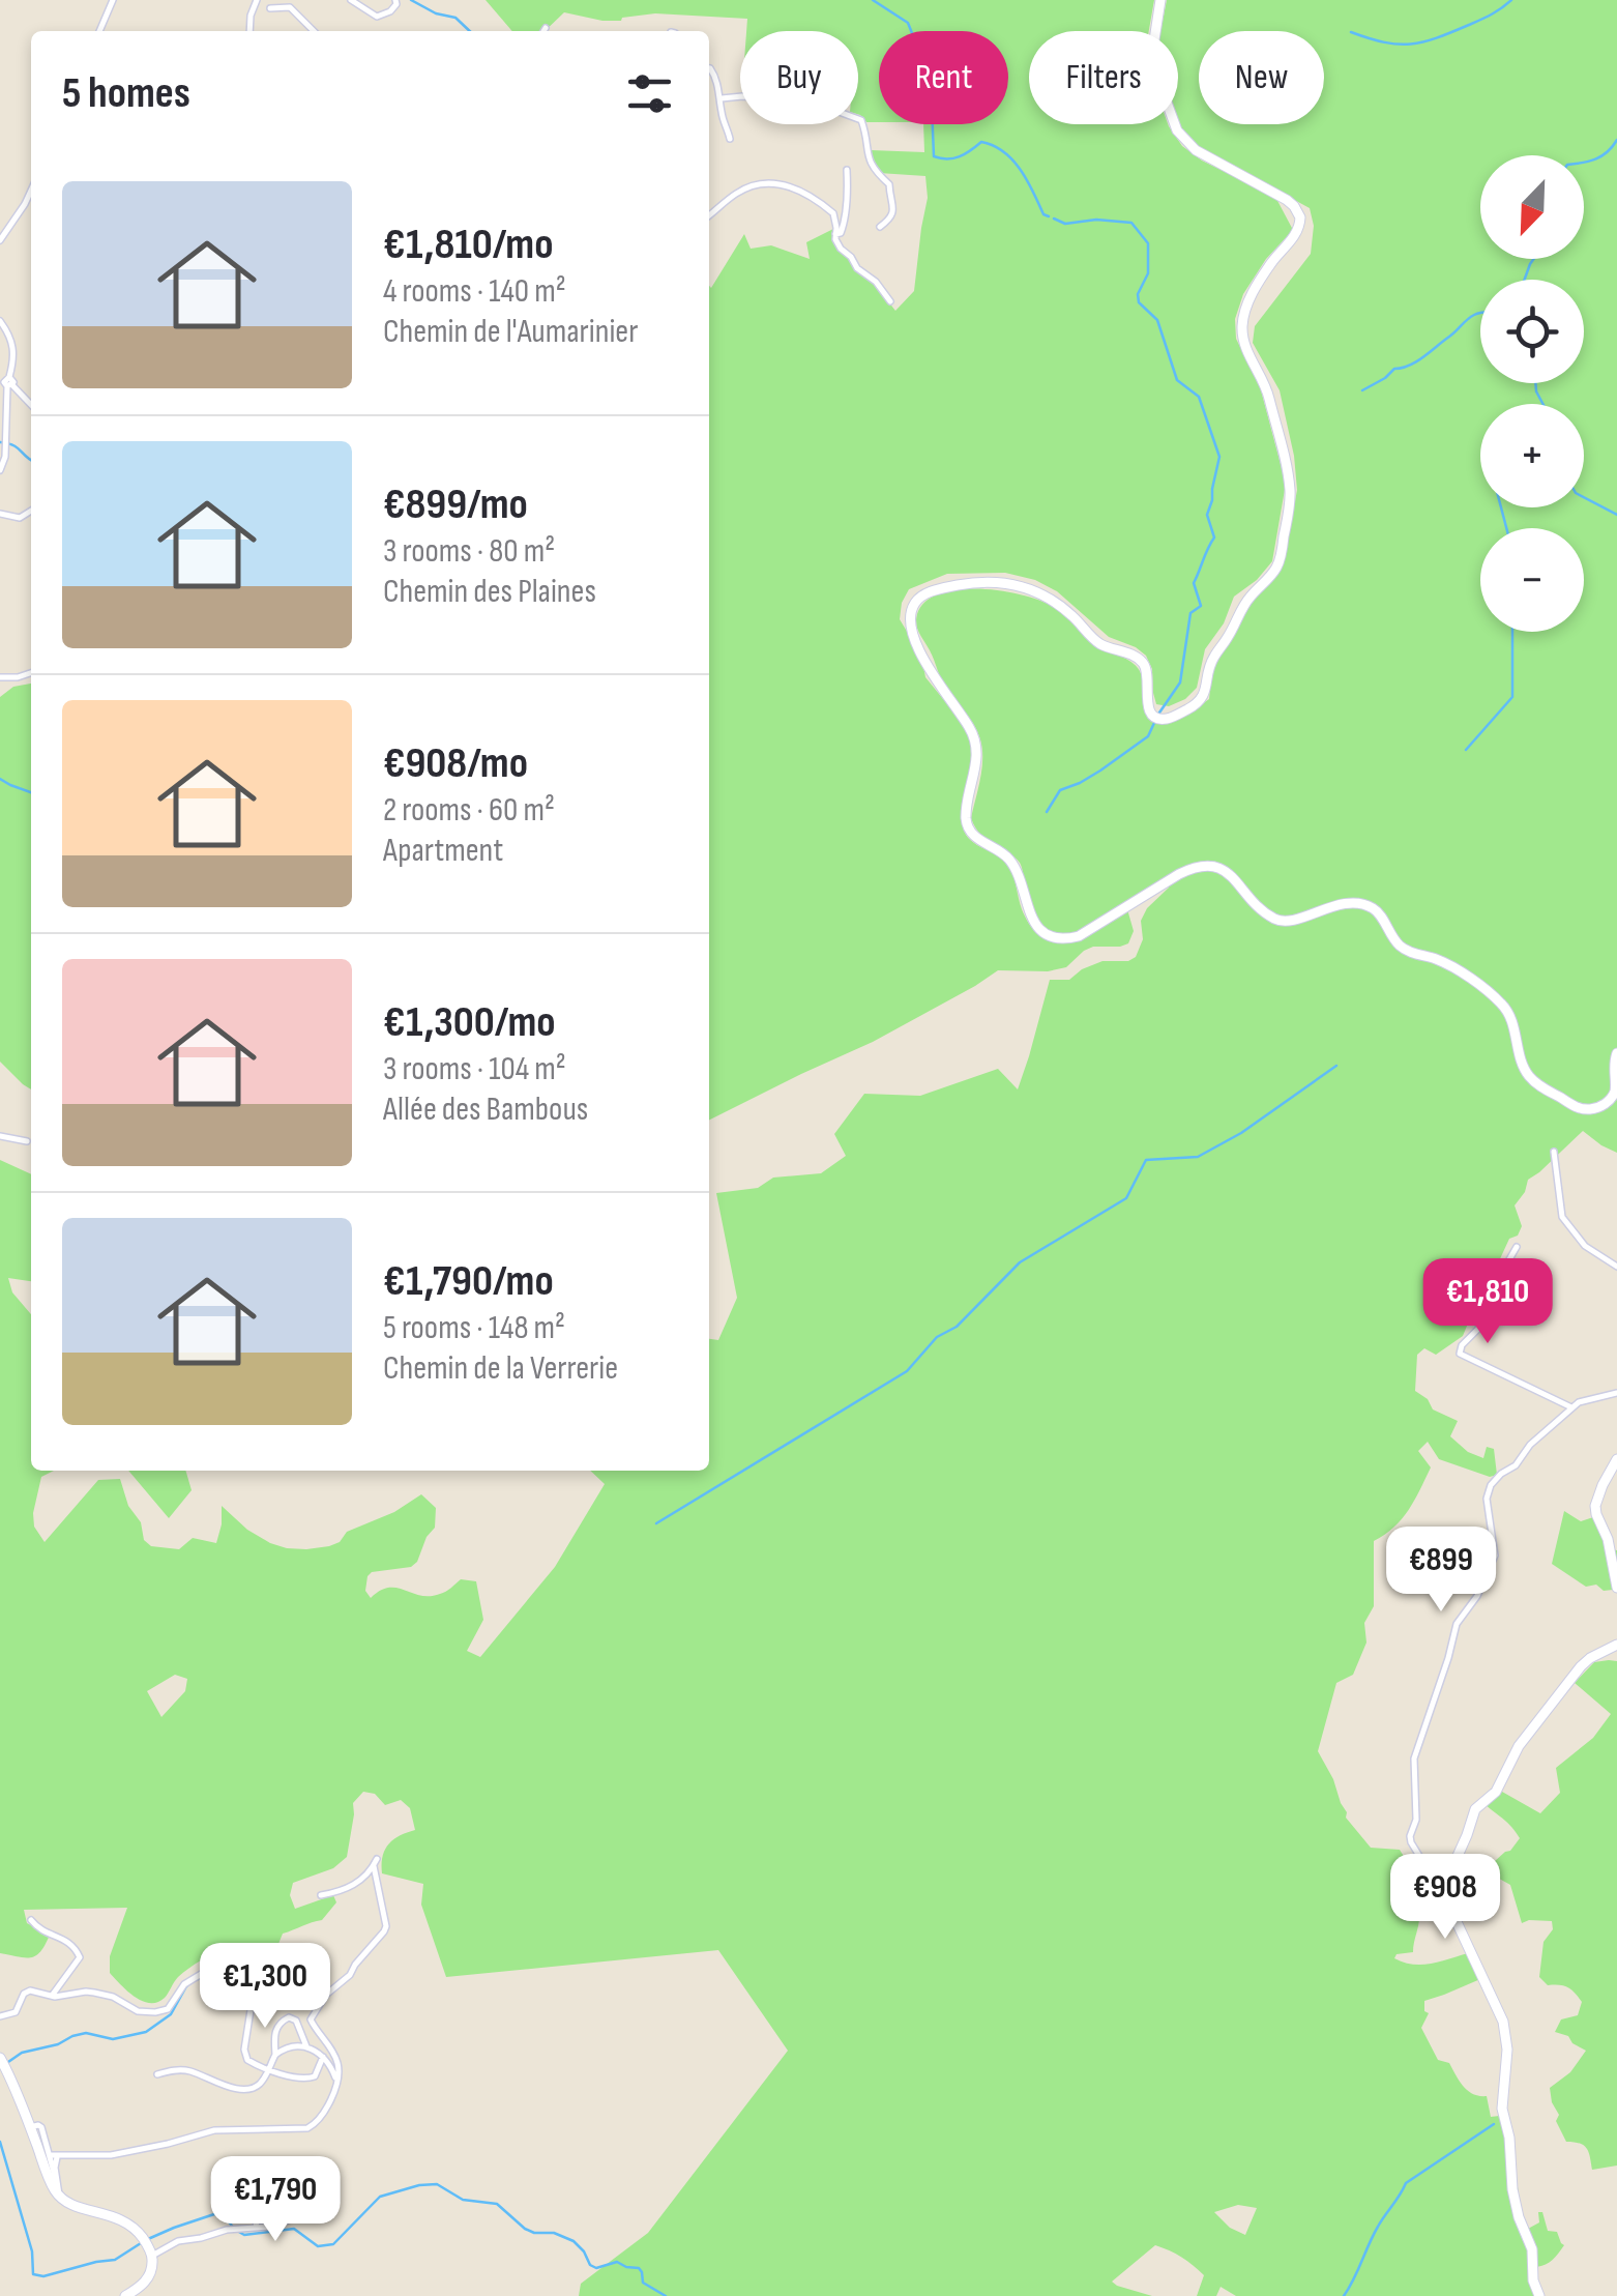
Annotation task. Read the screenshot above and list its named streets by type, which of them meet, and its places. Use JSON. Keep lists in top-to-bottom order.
{
  "north": "bottom left",
  "page": {
    "chip": [
      "Buy",
      "Rent",
      "Filters",
      "New"
    ],
    "heading": "5 homes",
    "map_buttons": ["+", "−"],
    "list": [
      {
        "name": "€1,810/mo",
        "note": "4 rooms · 140 m² · Chemin de l'Aumarinier"
      },
      {
        "name": "€899/mo",
        "note": "3 rooms · 80 m² · Chemin des Plaines"
      },
      {
        "name": "€908/mo",
        "note": "2 rooms · 60 m² · Apartment"
      },
      {
        "name": "€1,300/mo",
        "note": "3 rooms · 104 m² · Allée des Bambous"
      },
      {
        "name": "€1,790/mo",
        "note": "5 rooms · 148 m² · Chemin de la Verrerie"
      }
    ],
    "price": [
      "€1,810",
      "€899",
      "€908",
      "€1,300",
      "€1,790"
    ]
  }
}
